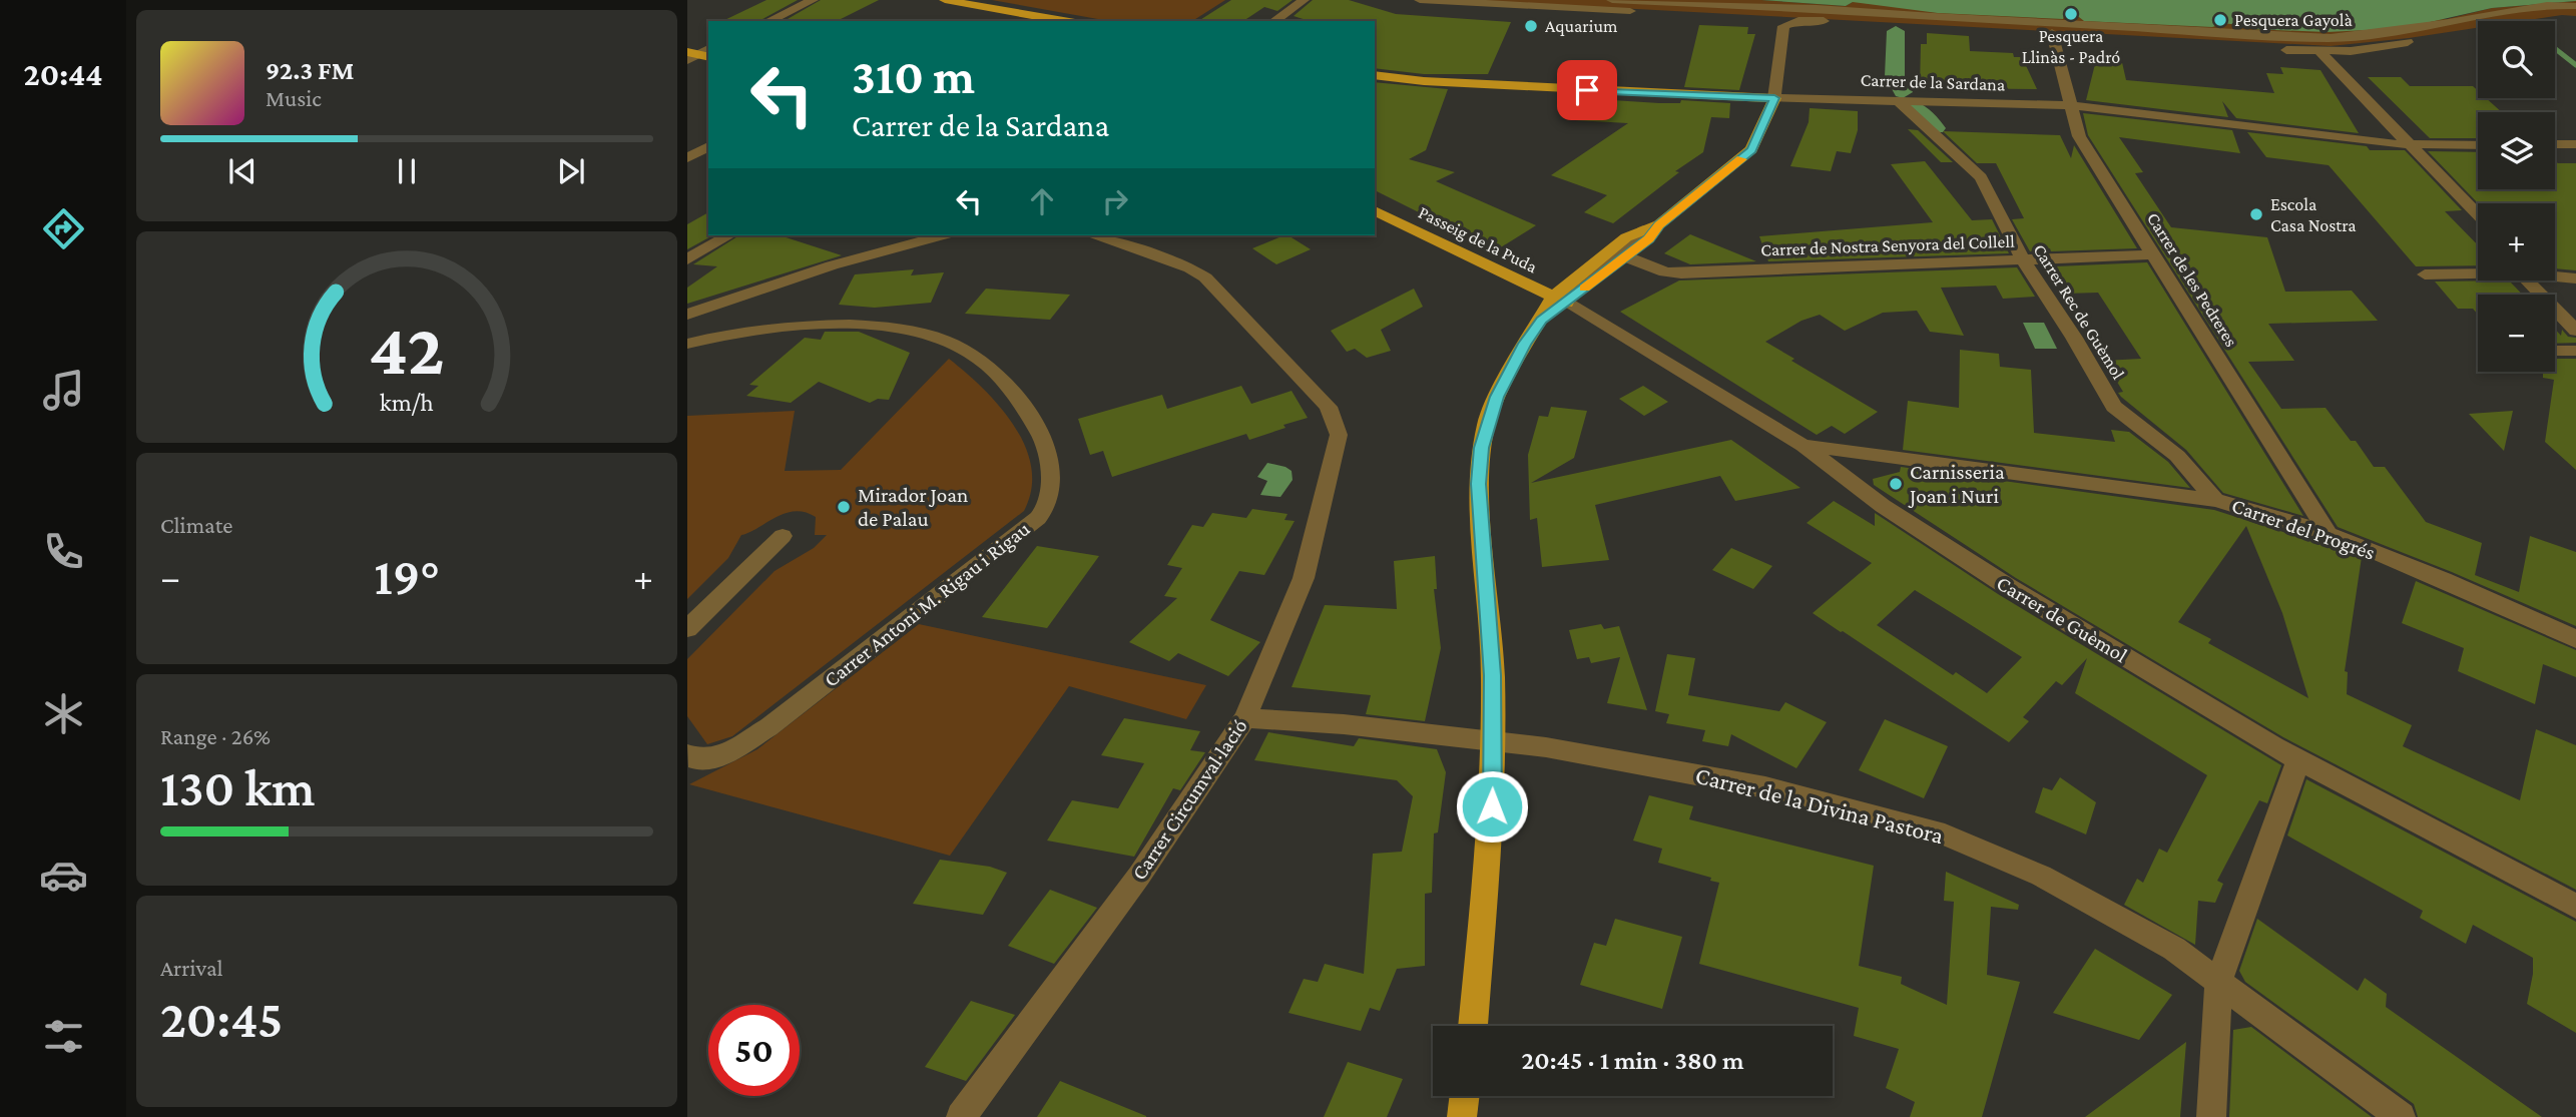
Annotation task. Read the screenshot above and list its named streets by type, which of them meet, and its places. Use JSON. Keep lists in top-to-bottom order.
{
  "streets": {
    "main road": ["Carrer de la Sardana", "Passeig de la Puda"],
    "street": [
      "Carrer de Nostra Senyora del Collell",
      "Carrer de les Pedreres",
      "Carrer Rec de Guèmol",
      "Carrer del Progrés",
      "Carrer Antoni M. Rigau i Rigau",
      "Carrer de Guèmol",
      "Carrer Circumval·lació",
      "Carrer de la Divina Pastora"
    ]
  },
  "crossings": [
    ["Carrer de la Sardana", "Carrer de les Pedreres"],
    ["Carrer de la Sardana", "Carrer Rec de Guèmol"],
    ["Passeig de la Puda", "Carrer de Guèmol"],
    ["Carrer de Nostra Senyora del Collell", "Carrer de les Pedreres"],
    ["Carrer de Nostra Senyora del Collell", "Carrer Rec de Guèmol"],
    ["Carrer de les Pedreres", "Carrer del Progrés"],
    ["Carrer Rec de Guèmol", "Carrer del Progrés"],
    ["Carrer del Progrés", "Carrer de Guèmol"],
    ["Carrer Circumval·lació", "Carrer de la Divina Pastora"]
  ],
  "places": [
    "Pesquera Llinàs - Padró",
    "Pesquera Gayolà",
    "Aquarium",
    "Escola Casa Nostra",
    "Carnisseria Joan i Nuri",
    "Mirador Joan de Palau"
  ],
  "page": {
    "tabs": "20:44",
    "map_buttons": ["+", "−"],
    "turn": ["310 m", "Carrer de la Sardana"],
    "song": ["92.3 FM", "Music"],
    "tile": [
      "Climate",
      ["Range · 26%", "130 km"],
      ["Arrival", "20:45"]
    ],
    "heat": ["−", "19°", "+"],
    "limit": "50",
    "trip": "20:45 · 1 min · 380 m",
    "gauge": ["42", "km/h"]
  }
}
